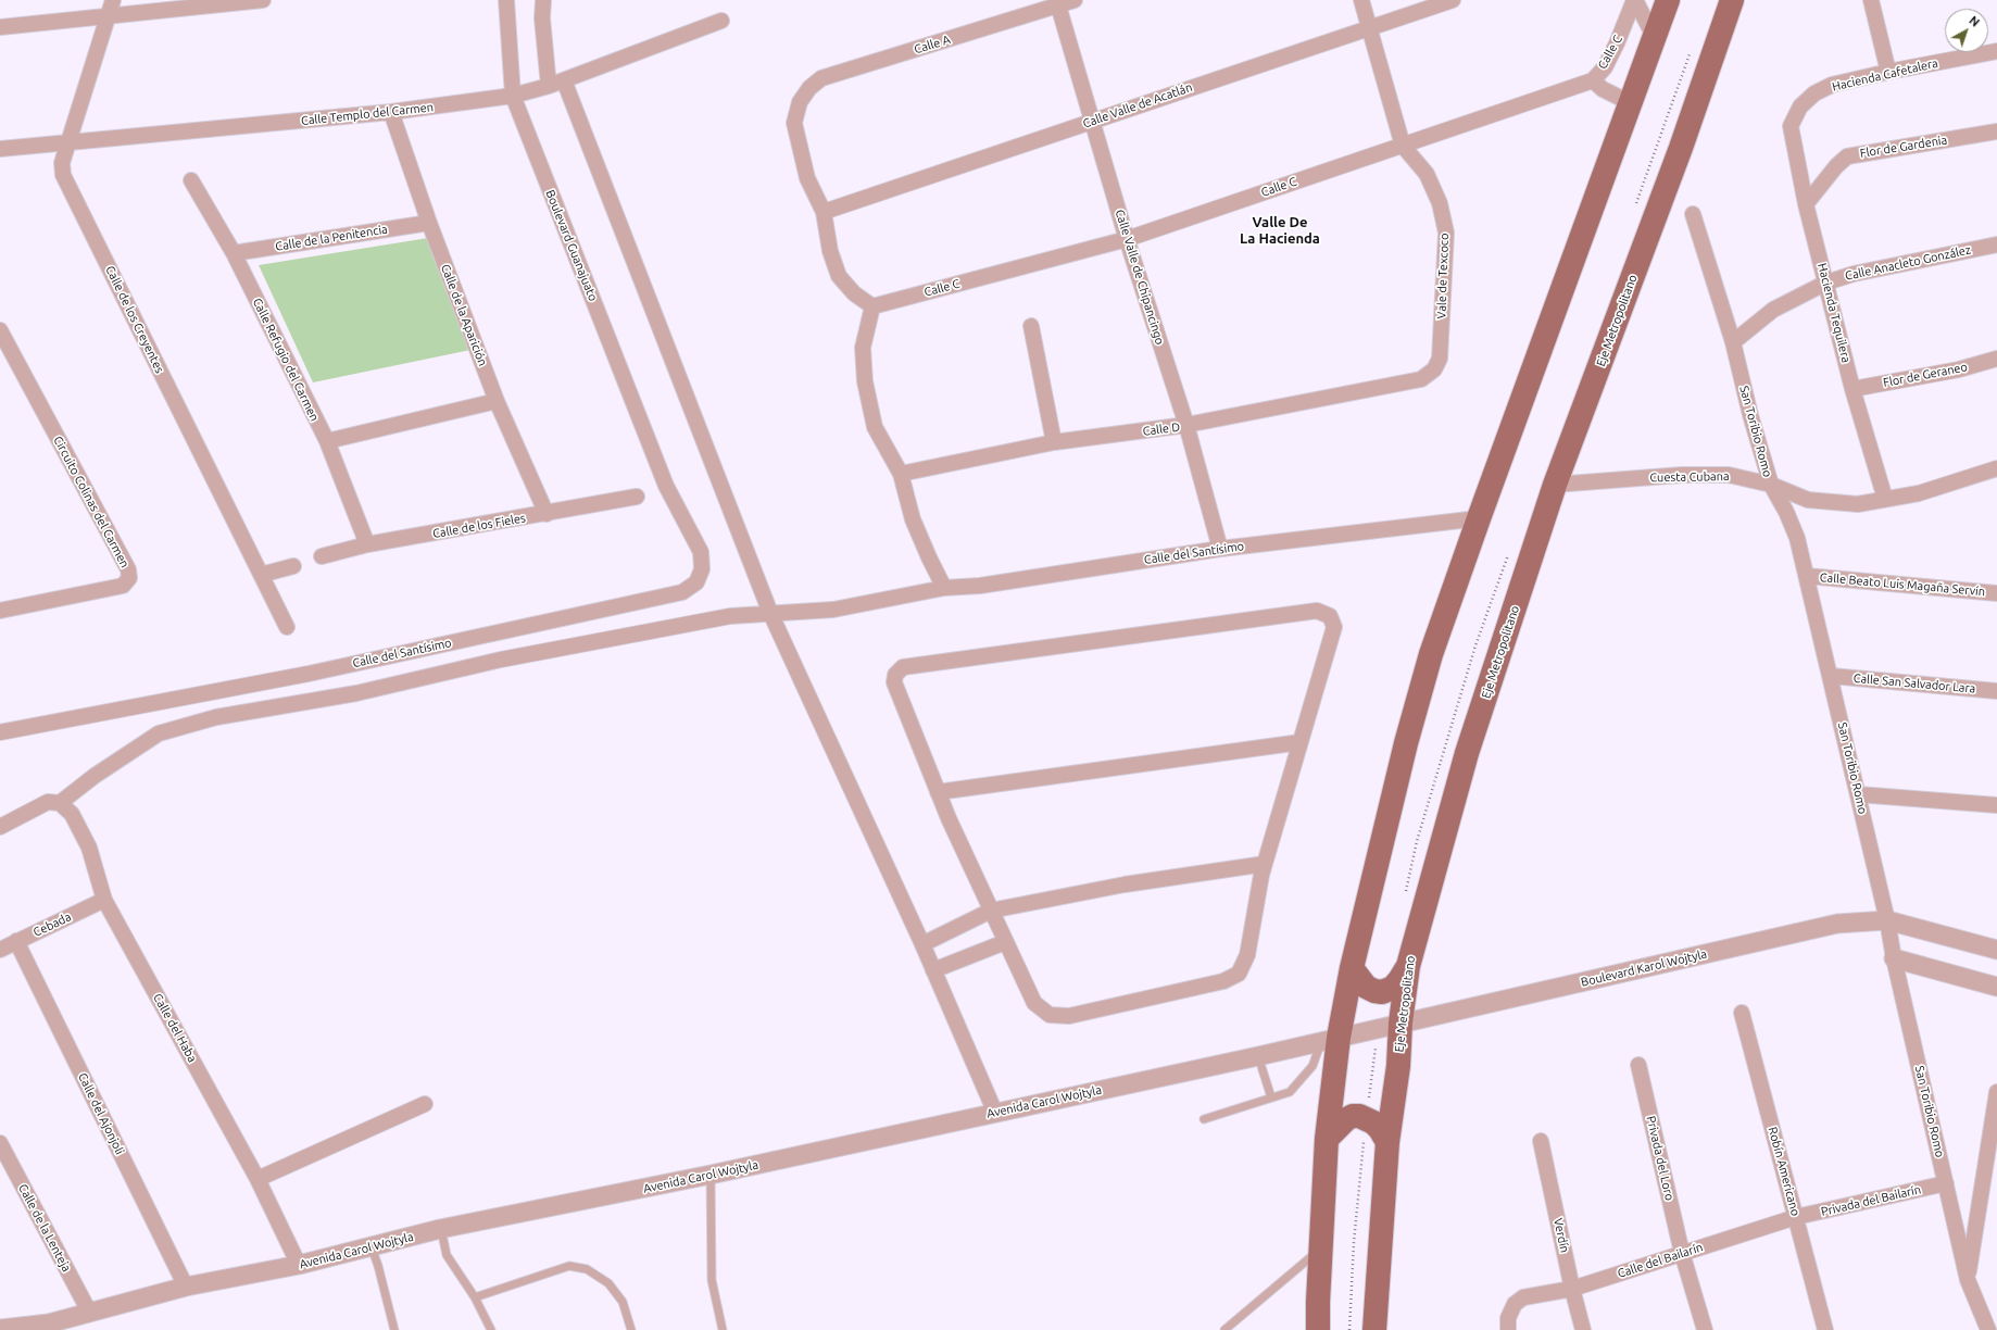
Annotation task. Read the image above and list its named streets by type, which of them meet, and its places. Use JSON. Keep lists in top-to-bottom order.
{
  "streets": {
    "main road": ["Eje Metropolitano"],
    "street": [
      "Calle A",
      "Calle C",
      "Hacienda Cafetalera",
      "Calle Valle de Acatlán",
      "Calle Templo del Carmen",
      "Flor de Gardenia",
      "Calle de la Penitencia",
      "Boulevard Guanajuato",
      "Calle Anacleto González",
      "Vale de Texcoco",
      "Calle Valle de Chipancingo",
      "Hacienda Tequilera",
      "Calle de la Aparición",
      "Calle de los Creyentes",
      "Calle Refugio del Carmen",
      "Flor de Geraneo",
      "Calle D",
      "San Toribio Romo",
      "Cuesta Cubana",
      "Circuito Colinas del Carmen",
      "Calle de los Fieles",
      "Calle del Santísimo",
      "Calle Beato Luis Magaña Servín",
      "Calle San Salvador Lara",
      "Cebada",
      "Boulevard Karol Wojtyla",
      "Calle del Haba",
      "Avenida Carol Wojtyla",
      "Calle del Ajonjoli",
      "Privada del Loro",
      "Robín Americano",
      "Privada del Bailarín",
      "Calle de la Lenteja",
      "Verdín",
      "Calle del Bailarín"
    ]
  },
  "crossings": [
    ["Calle A", "Calle Valle de Acatlán"],
    ["Calle A", "Calle Valle de Chipancingo"],
    ["Calle C", "Vale de Texcoco"],
    ["Calle C", "Calle Valle de Chipancingo"],
    ["Hacienda Cafetalera", "Hacienda Tequilera"],
    ["Calle Valle de Acatlán", "Vale de Texcoco"],
    ["Calle Valle de Acatlán", "Calle Valle de Chipancingo"],
    ["Calle Templo del Carmen", "Boulevard Guanajuato"],
    ["Calle Templo del Carmen", "Calle de la Aparición"],
    ["Calle Templo del Carmen", "Calle de los Creyentes"],
    ["Flor de Gardenia", "Hacienda Tequilera"],
    ["Calle de la Penitencia", "Calle de la Aparición"],
    ["Calle de la Penitencia", "Calle Refugio del Carmen"],
    ["Boulevard Guanajuato", "Calle del Santísimo"],
    ["Calle Anacleto González", "Hacienda Tequilera"],
    ["Calle Anacleto González", "San Toribio Romo"],
    ["Vale de Texcoco", "Calle D"],
    ["Calle Valle de Chipancingo", "Calle D"],
    ["Calle Valle de Chipancingo", "Calle del Santísimo"],
    ["Hacienda Tequilera", "Flor de Geraneo"],
    ["Hacienda Tequilera", "Cuesta Cubana"],
    ["Calle de la Aparición", "Calle de los Fieles"],
    ["Eje Metropolitano", "Cuesta Cubana"],
    ["Eje Metropolitano", "Boulevard Karol Wojtyla"],
    ["Eje Metropolitano", "Avenida Carol Wojtyla"],
    ["Calle Refugio del Carmen", "Calle de los Fieles"],
    ["San Toribio Romo", "Cuesta Cubana"],
    ["San Toribio Romo", "Calle Beato Luis Magaña Servín"],
    ["San Toribio Romo", "Calle San Salvador Lara"],
    ["San Toribio Romo", "Boulevard Karol Wojtyla"],
    ["San Toribio Romo", "Privada del Bailarín"],
    ["Calle del Santísimo", "Calle del Haba"],
    ["Cebada", "Calle del Haba"],
    ["Cebada", "Calle del Ajonjoli"],
    ["Boulevard Karol Wojtyla", "Avenida Carol Wojtyla"],
    ["Calle del Haba", "Avenida Carol Wojtyla"],
    ["Avenida Carol Wojtyla", "Calle del Ajonjoli"],
    ["Avenida Carol Wojtyla", "Calle de la Lenteja"],
    ["Privada del Loro", "Calle del Bailarín"],
    ["Robín Americano", "Privada del Bailarín"],
    ["Robín Americano", "Calle del Bailarín"],
    ["Privada del Bailarín", "Calle del Bailarín"],
    ["Verdín", "Calle del Bailarín"]
  ],
  "districts": ["Valle De La Hacienda"],
  "north": "top right"
}
